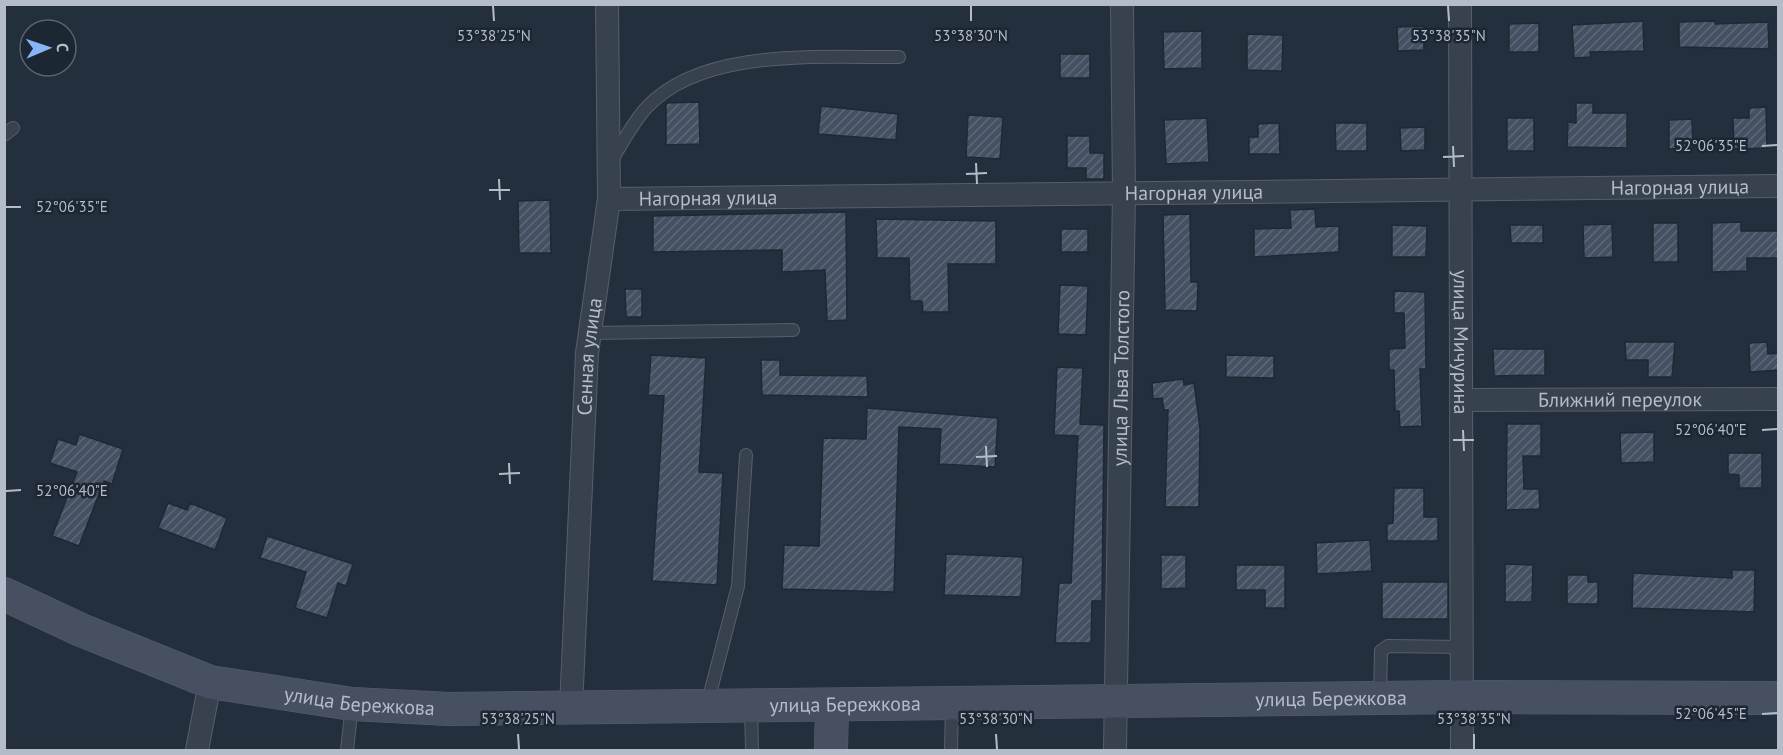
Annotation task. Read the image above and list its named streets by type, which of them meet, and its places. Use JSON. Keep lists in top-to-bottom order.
{
  "streets": {
    "street": [
      "Нагорная улица",
      "улица Мичурина",
      "Сенная улица",
      "улица Льва Толстого",
      "Ближний переулок",
      "улица Бережкова"
    ]
  },
  "crossings": [
    ["Нагорная улица", "улица Мичурина"],
    ["Нагорная улица", "Сенная улица"],
    ["Нагорная улица", "улица Льва Толстого"],
    ["улица Мичурина", "Ближний переулок"],
    ["улица Мичурина", "улица Бережкова"],
    ["Сенная улица", "улица Бережкова"],
    ["улица Льва Толстого", "улица Бережкова"]
  ],
  "north": "right",
  "coordinates": [
    "53°38'25\"N",
    "53°38'30\"N",
    "53°38'35\"N",
    "52°06'35\"E",
    "52°06'40\"E",
    "52°06'45\"E"
  ]
}
